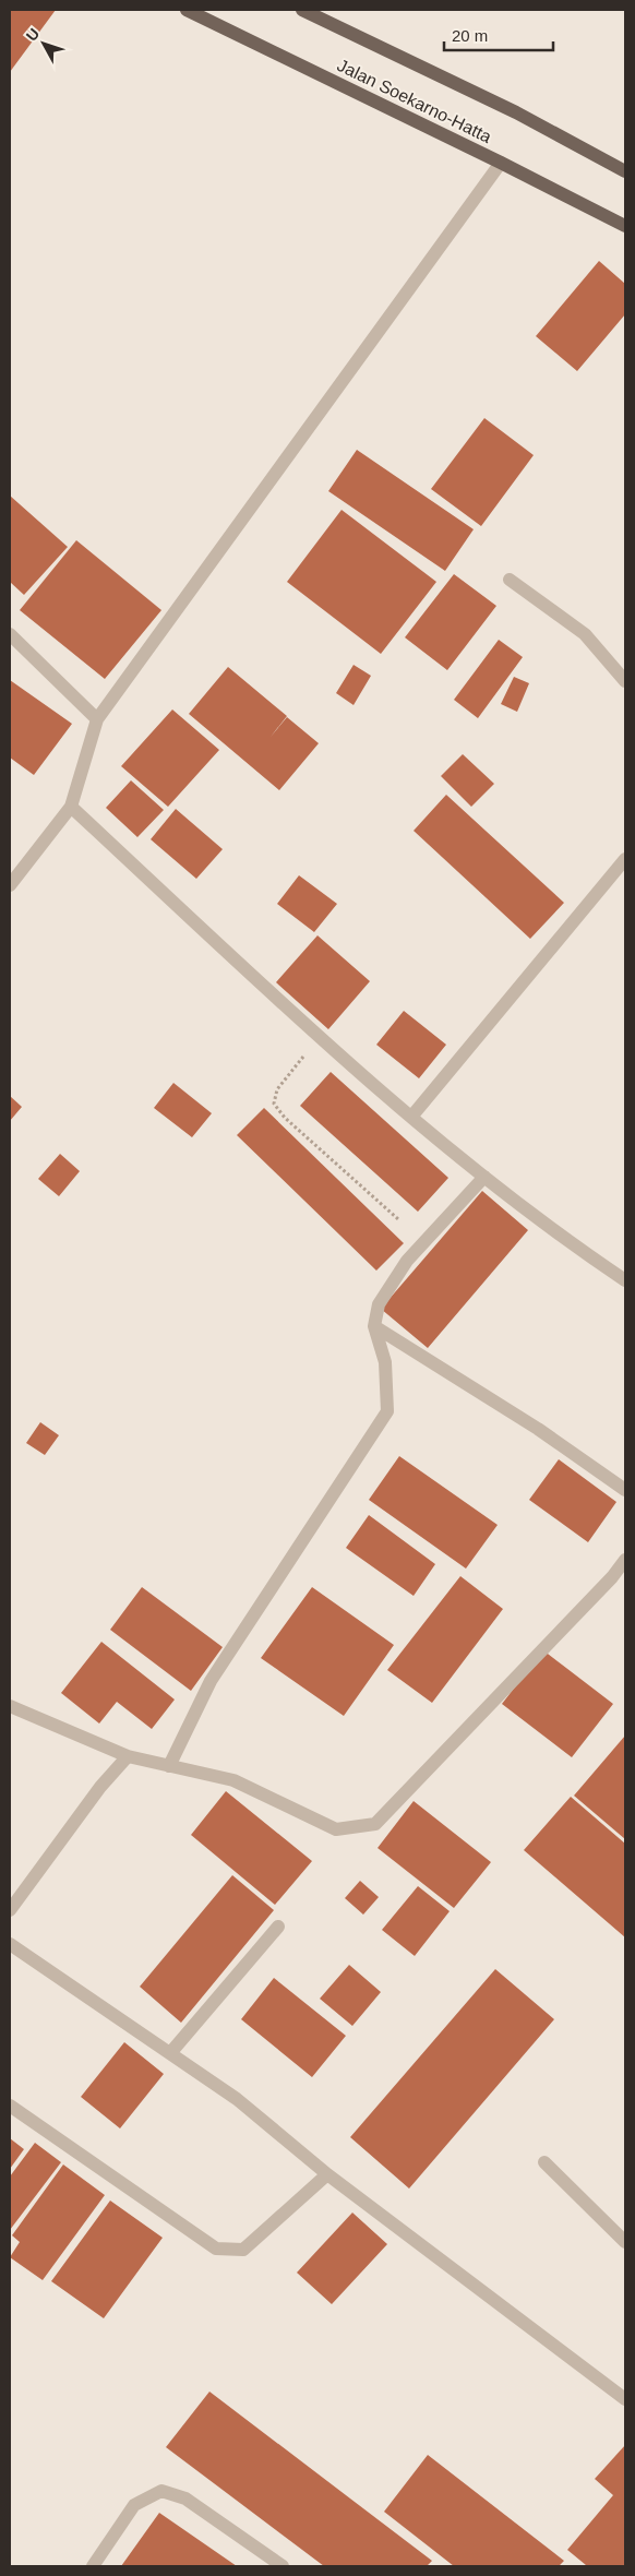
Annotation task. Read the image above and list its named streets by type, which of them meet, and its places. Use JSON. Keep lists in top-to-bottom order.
{
  "streets": {
    "main road": ["Jalan Soekarno-Hatta"]
  },
  "scale_bar": "20 m",
  "north": "top left"
}
